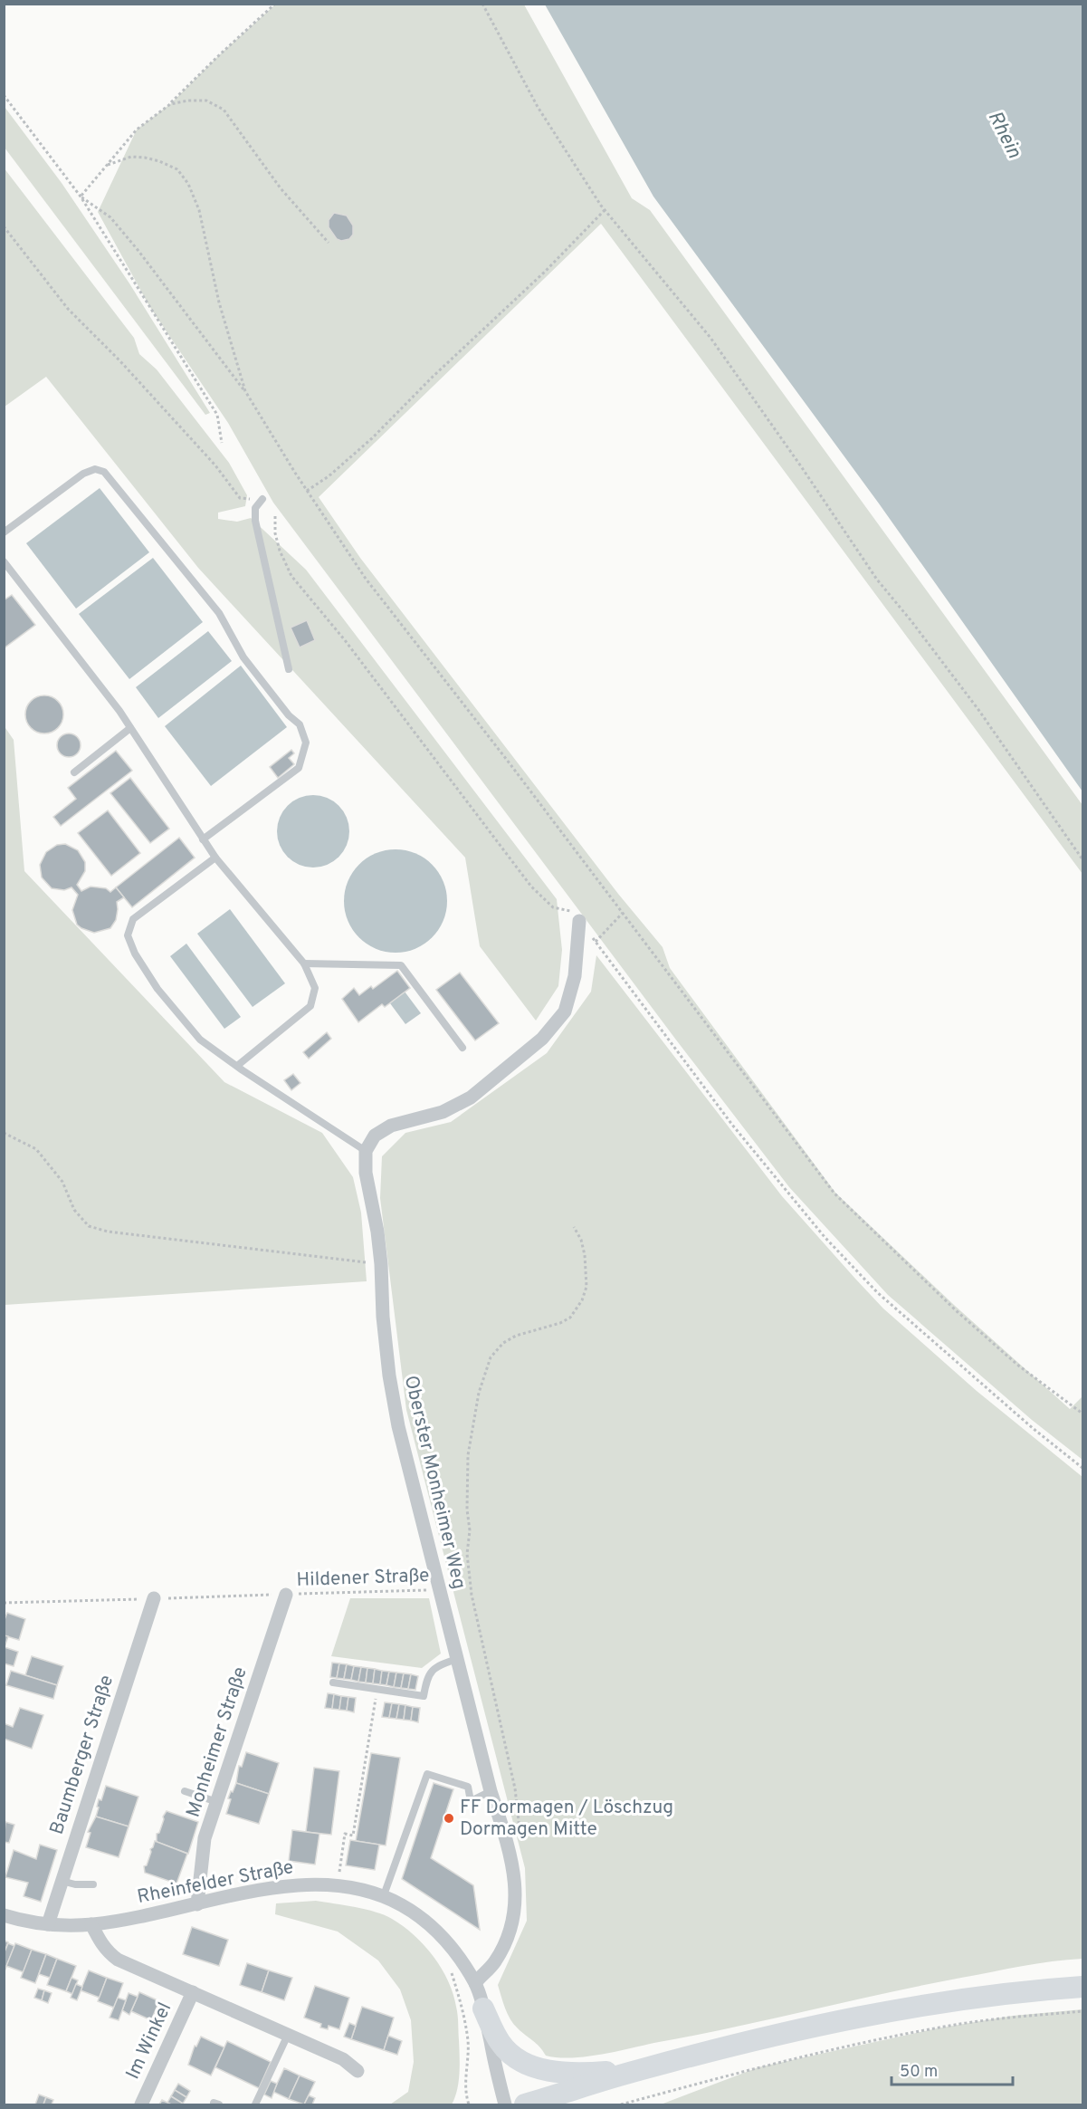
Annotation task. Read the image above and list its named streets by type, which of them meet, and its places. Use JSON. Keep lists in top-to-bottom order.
{
  "streets": {
    "street": [
      "Oberster Monheimer Weg",
      "Monheimer Straße",
      "Baumberger Straße",
      "Rheinfelder Straße",
      "Im Winkel"
    ],
    "path": ["Hildener Straße"]
  },
  "crossings": [
    ["Oberster Monheimer Weg", "Hildener Straße"],
    ["Oberster Monheimer Weg", "Rheinfelder Straße"],
    ["Hildener Straße", "Monheimer Straße"],
    ["Monheimer Straße", "Rheinfelder Straße"],
    ["Baumberger Straße", "Rheinfelder Straße"]
  ],
  "water": ["Rhein"],
  "places": ["FF Dormagen / Löschzug Dormagen Mitte"],
  "scale_bar": "50 m"
}
